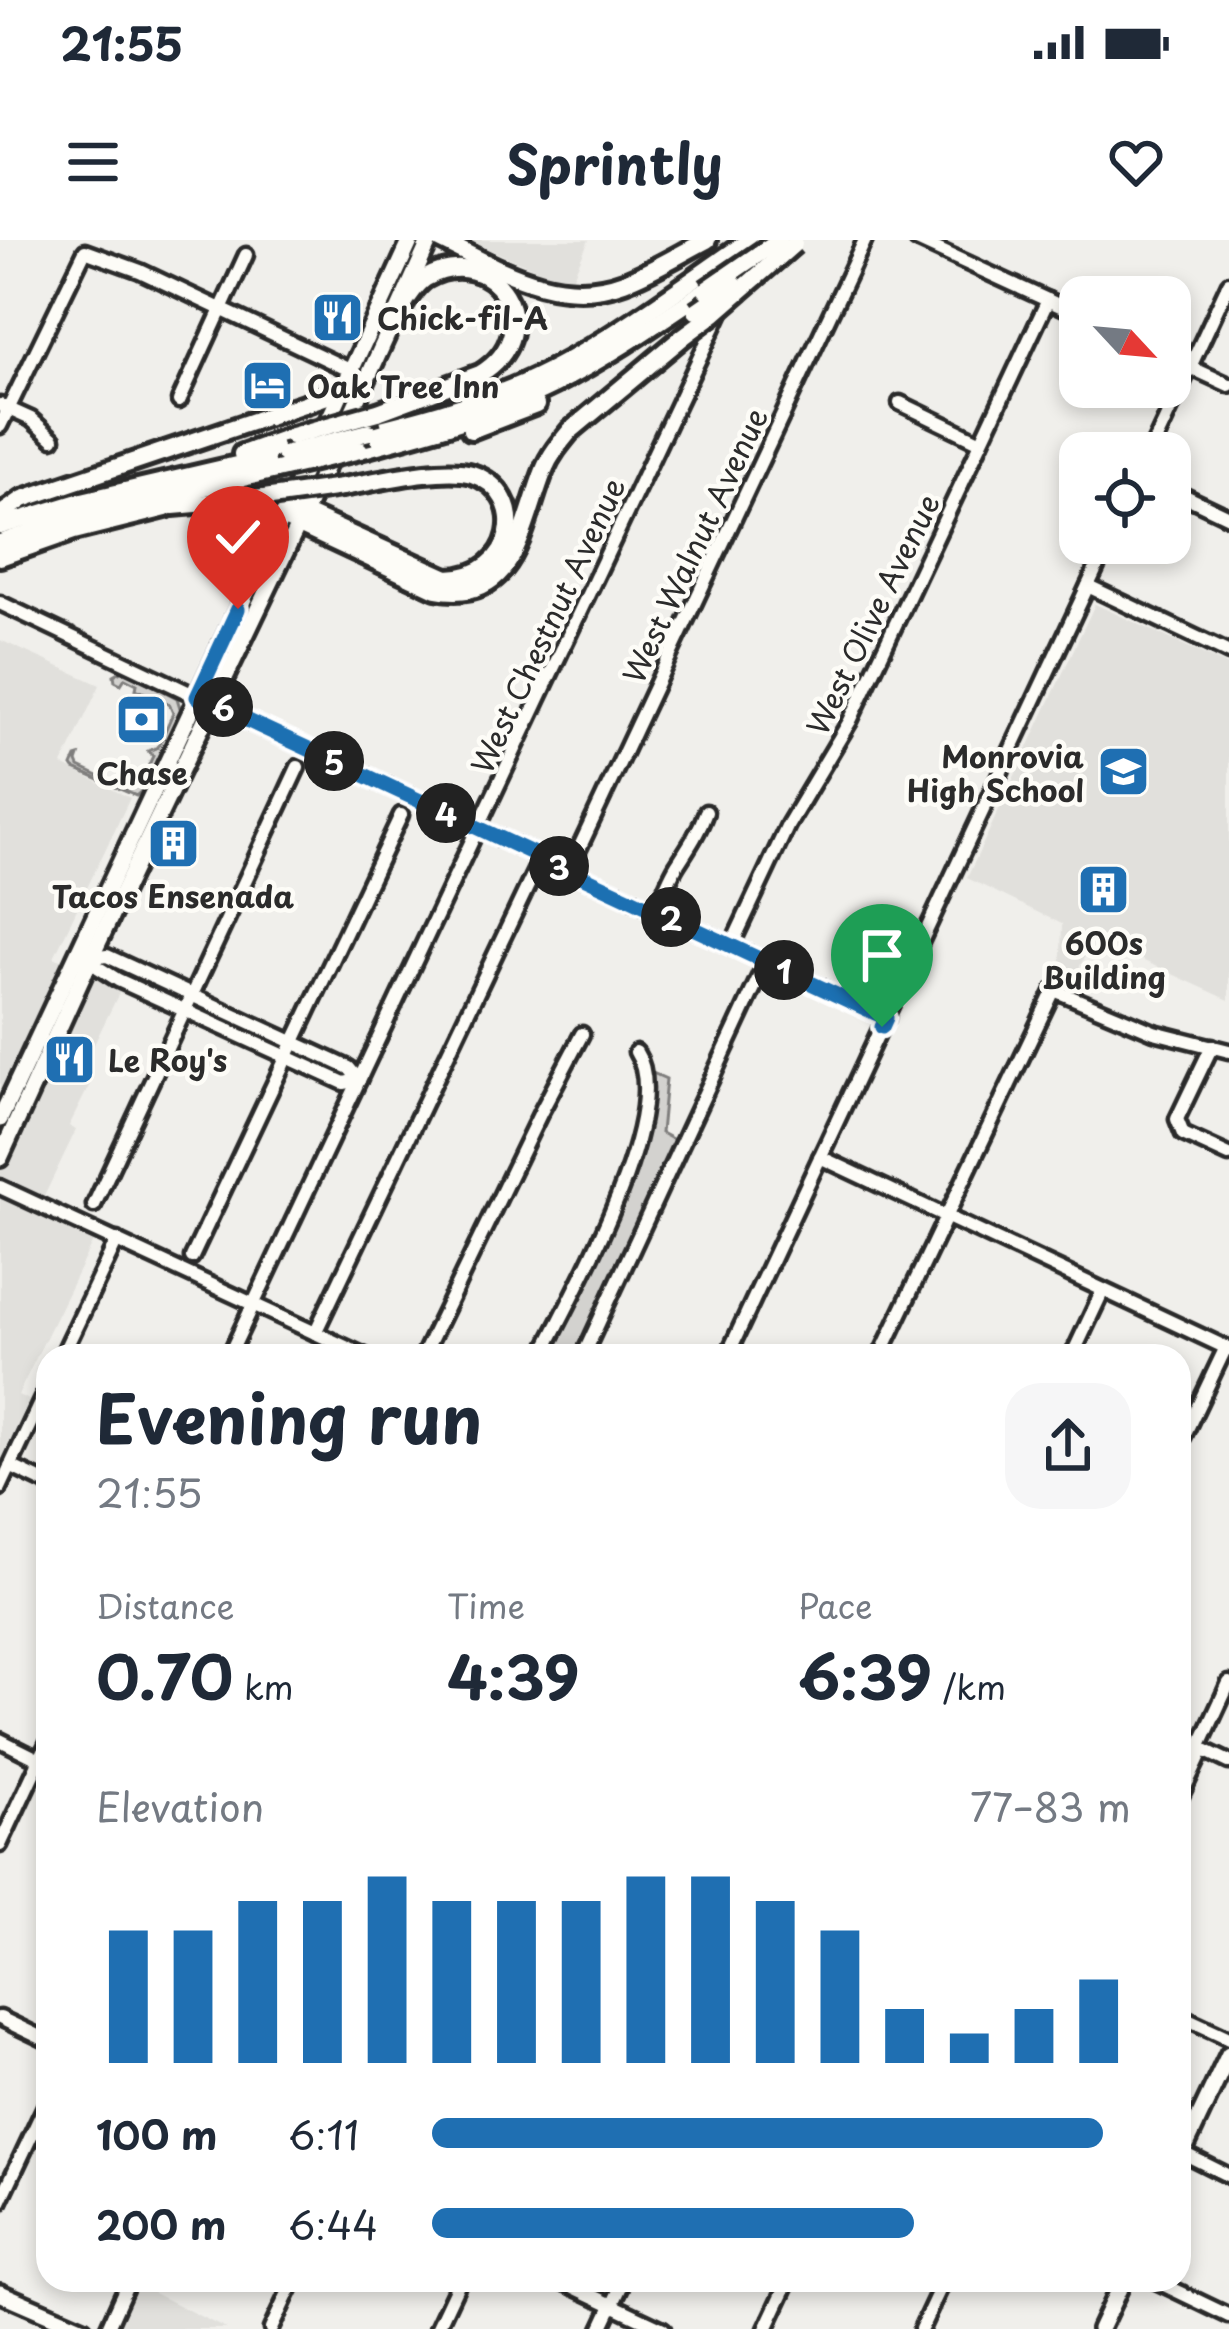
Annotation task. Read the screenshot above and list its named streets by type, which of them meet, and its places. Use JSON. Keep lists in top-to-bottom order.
{
  "streets": {
    "street": ["West Walnut Avenue", "West Olive Avenue", "West Chestnut Avenue"]
  },
  "places": {
    "restaurant": ["Chick-fil-A", "Le Roy's"],
    "hotel": ["Oak Tree Inn"],
    "bank": ["Chase"],
    "school or university": ["Monrovia High School"],
    "building": ["Tacos Ensenada", "600s Building"]
  },
  "north": "bottom right",
  "page": {
    "status": "21:55",
    "header": "Sprintly",
    "pins": [
      "6",
      "5",
      "4",
      "3",
      "2",
      "1"
    ],
    "heading": ["Evening run", "21:55"],
    "stats": [
      ["Distance", "0.70 km"],
      ["Time", "4:39"],
      ["Pace", "6:39 /km"]
    ],
    "chart": ["Elevation", "77–83 m"],
    "list": [
      {
        "name": "100 m",
        "note": "6:11"
      },
      {
        "name": "200 m",
        "note": "6:44"
      }
    ]
  }
}
